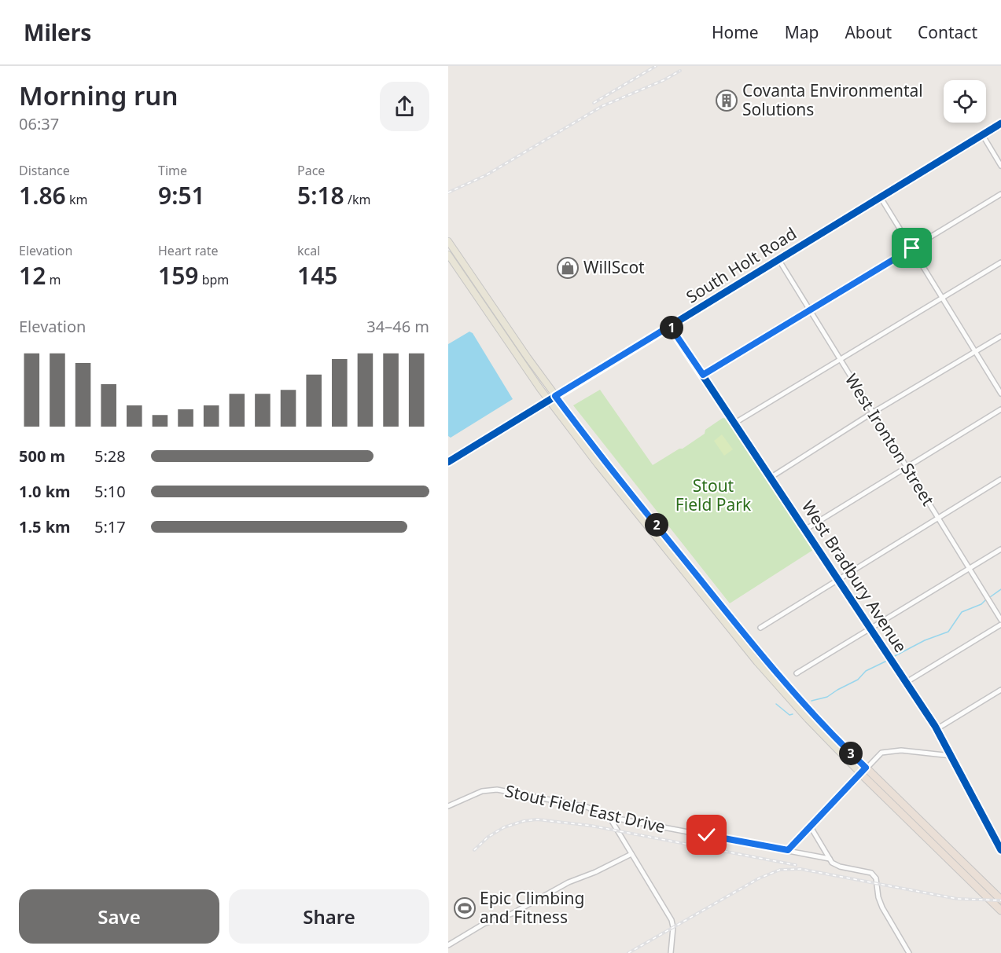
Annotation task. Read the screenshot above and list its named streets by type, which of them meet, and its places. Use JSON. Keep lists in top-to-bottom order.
{
  "streets": {
    "main road": ["South Holt Road"],
    "street": ["West Ironton Street", "West Bradbury Avenue", "Stout Field East Drive"]
  },
  "crossings": [
    ["South Holt Road", "West Ironton Street"],
    ["South Holt Road", "West Bradbury Avenue"]
  ],
  "parks": ["Stout Field Park"],
  "places": {
    "building": ["Covanta Environmental Solutions"],
    "shop": ["WillScot"],
    "sports": ["Epic Climbing and Fitness"]
  },
  "page": {
    "header": "Milers",
    "nav": [
      "Home",
      "Map",
      "About",
      "Contact"
    ],
    "heading": ["Morning run", "06:37"],
    "stats": [
      ["Distance", "1.86 km"],
      ["Time", "9:51"],
      ["Pace", "5:18 /km"],
      ["Elevation", "12 m"],
      ["Heart rate", "159 bpm"],
      ["kcal", "145"]
    ],
    "chart": ["Elevation", "34–46 m"],
    "pins": ["1", "2", "3"],
    "list": [
      {
        "name": "500 m",
        "note": "5:28"
      },
      {
        "name": "1.0 km",
        "note": "5:10"
      },
      {
        "name": "1.5 km",
        "note": "5:17"
      }
    ],
    "buttons": ["Save", "Share"]
  }
}
